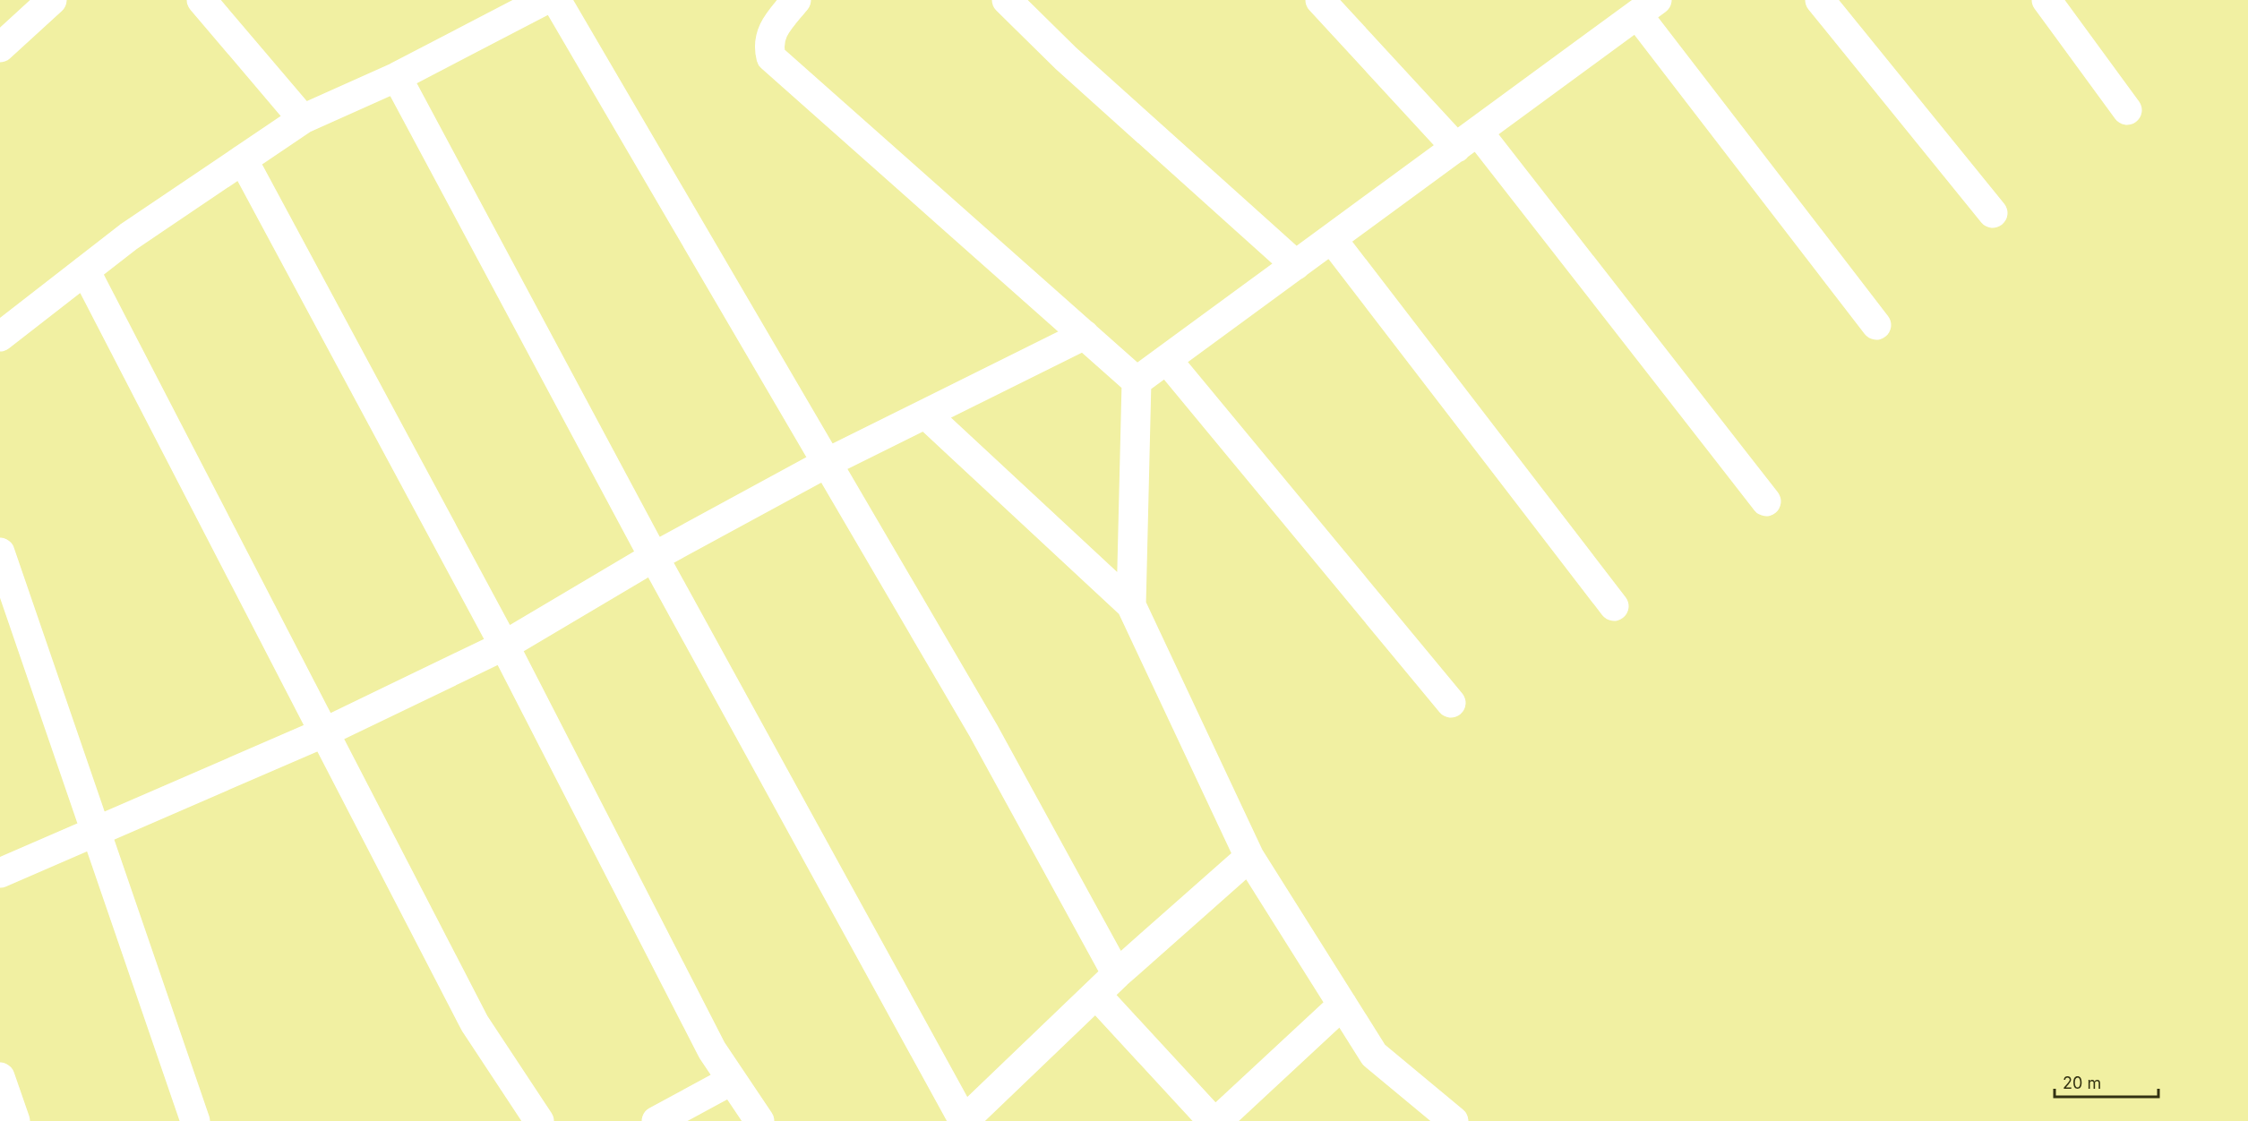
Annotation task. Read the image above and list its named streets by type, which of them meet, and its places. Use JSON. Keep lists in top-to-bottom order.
{
  "scale_bar": "20 m"
}
